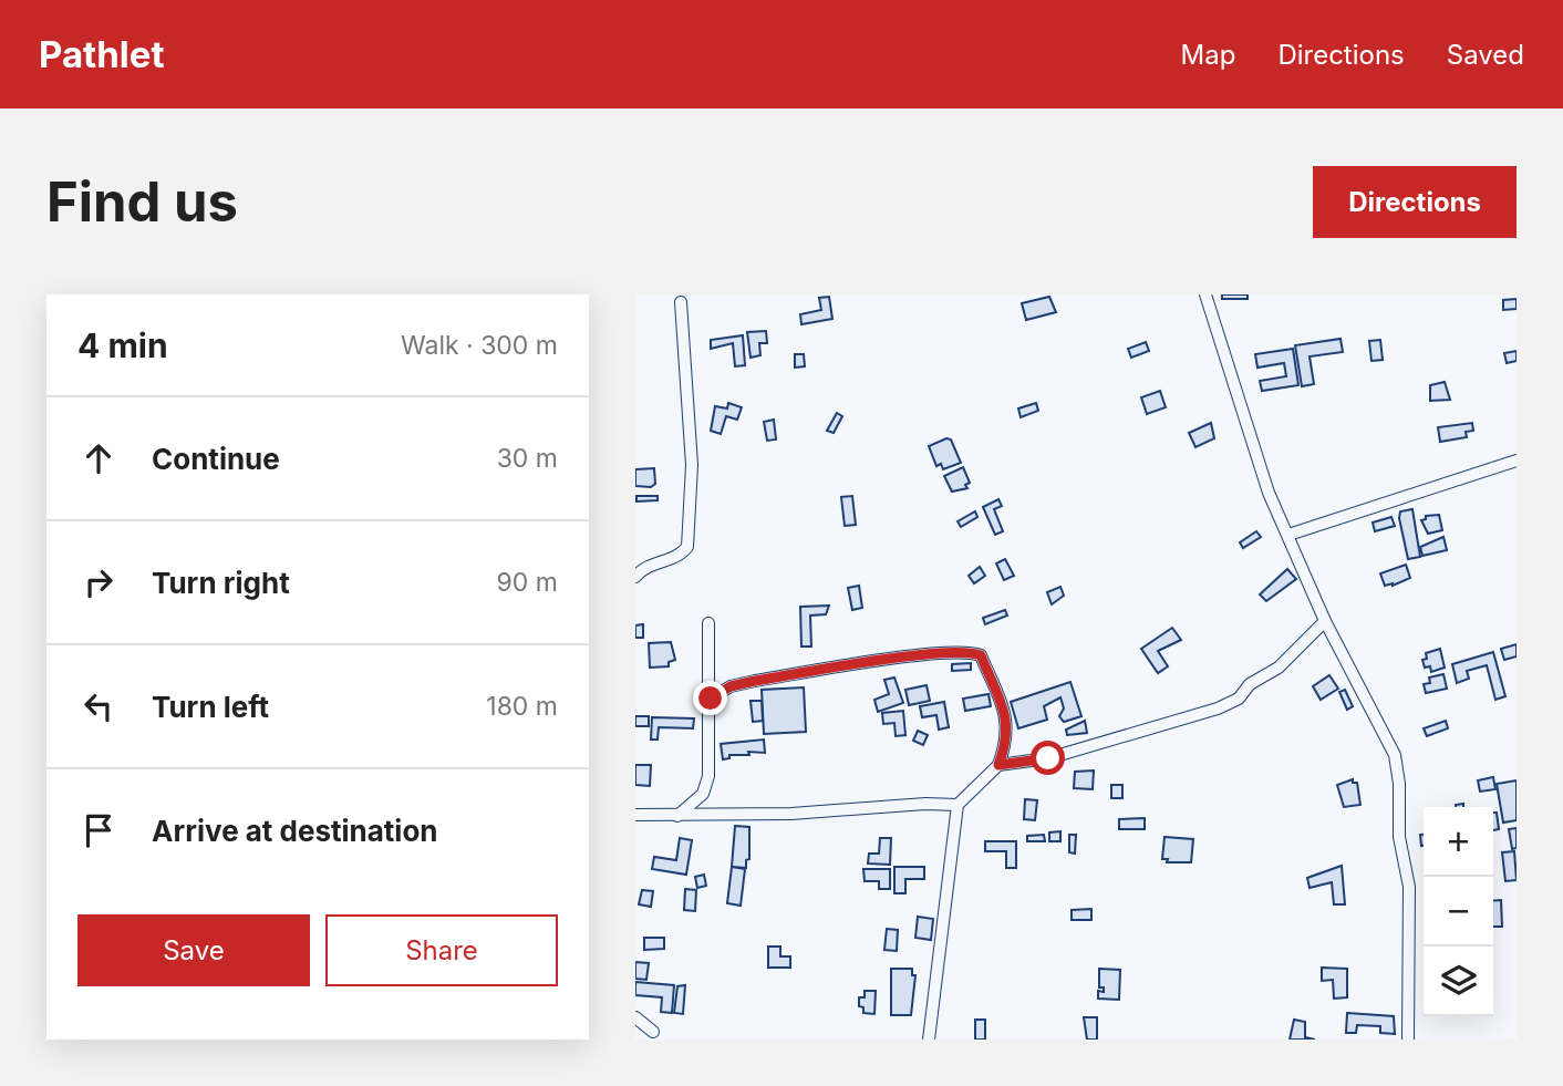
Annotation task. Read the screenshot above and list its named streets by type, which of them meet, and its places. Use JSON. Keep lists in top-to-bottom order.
{
  "page": {
    "header": "Pathlet",
    "nav": ["Map", "Directions", "Saved"],
    "buttons": [
      "Directions",
      ["Save", "Share"]
    ],
    "title": "Find us",
    "heading": ["4 min", "Walk · 300 m"],
    "list": [
      ["Continue", "30 m"],
      ["Turn right", "90 m"],
      ["Turn left", "180 m"],
      "Arrive at destination"
    ],
    "map_buttons": ["+", "−"]
  }
}
